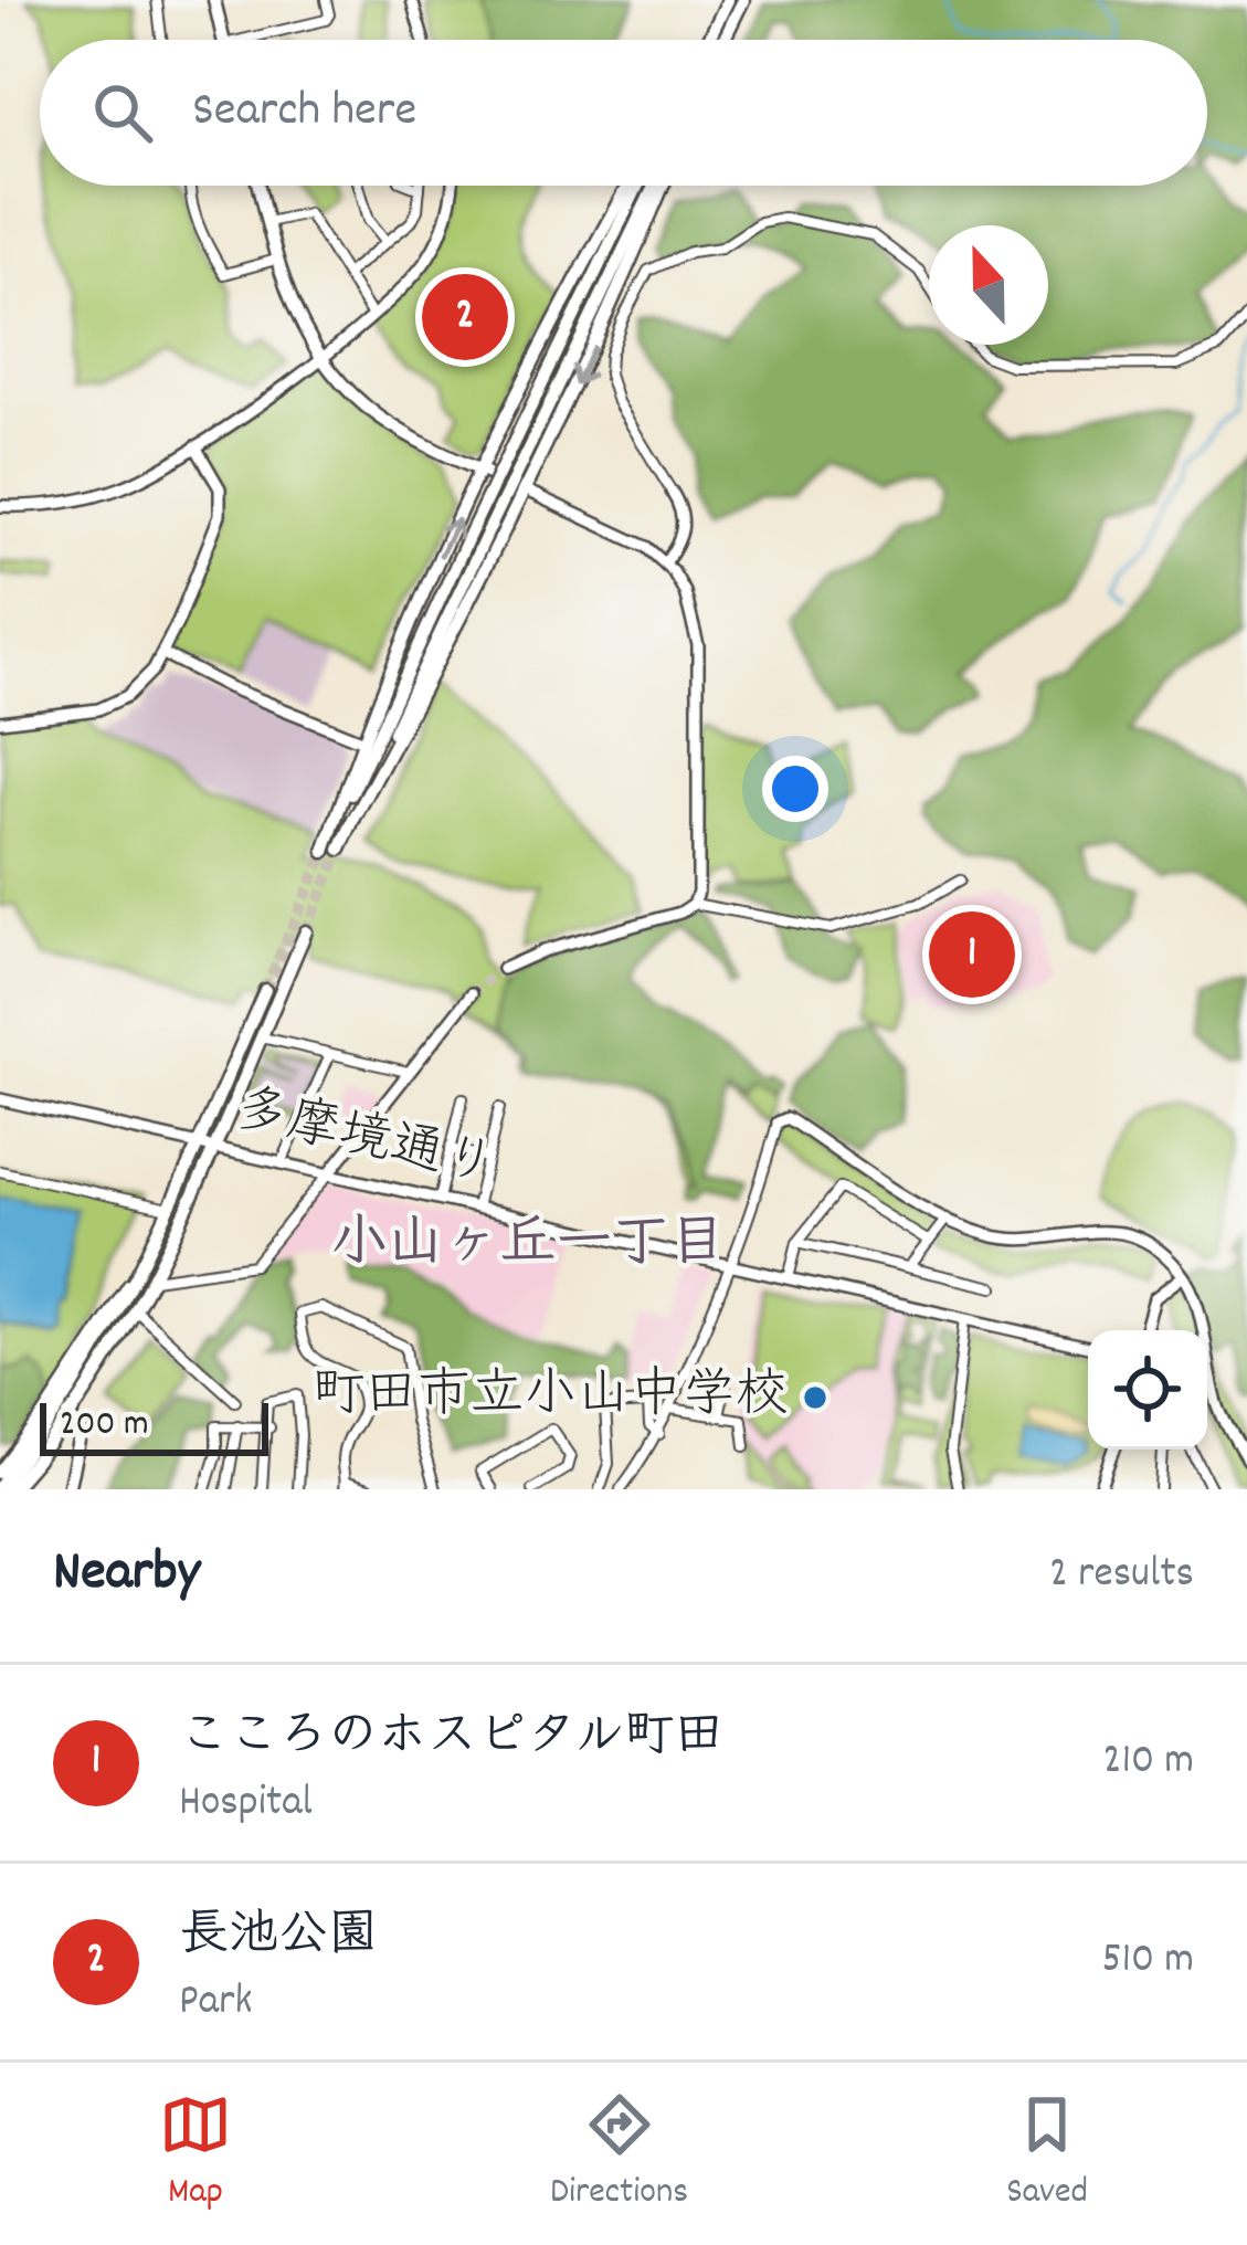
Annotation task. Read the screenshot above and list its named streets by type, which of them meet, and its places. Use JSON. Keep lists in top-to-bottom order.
{
  "streets": {
    "street": ["多摩境通り"]
  },
  "districts": ["小山ヶ丘一丁目"],
  "places": ["町田市立小山中学校"],
  "scale_bar": "200 m",
  "north": "top",
  "page": {
    "search": "Search here",
    "pins": ["2", "1"],
    "scale": "200 m",
    "heading": ["Nearby", "2 results"],
    "list": [
      {
        "mark": "1",
        "name": "こころのホスピタル町田",
        "note": "Hospital",
        "value": "210 m"
      },
      {
        "mark": "2",
        "name": "長池公園",
        "note": "Park",
        "value": "510 m"
      }
    ],
    "nav": ["Map", "Directions", "Saved"]
  }
}
